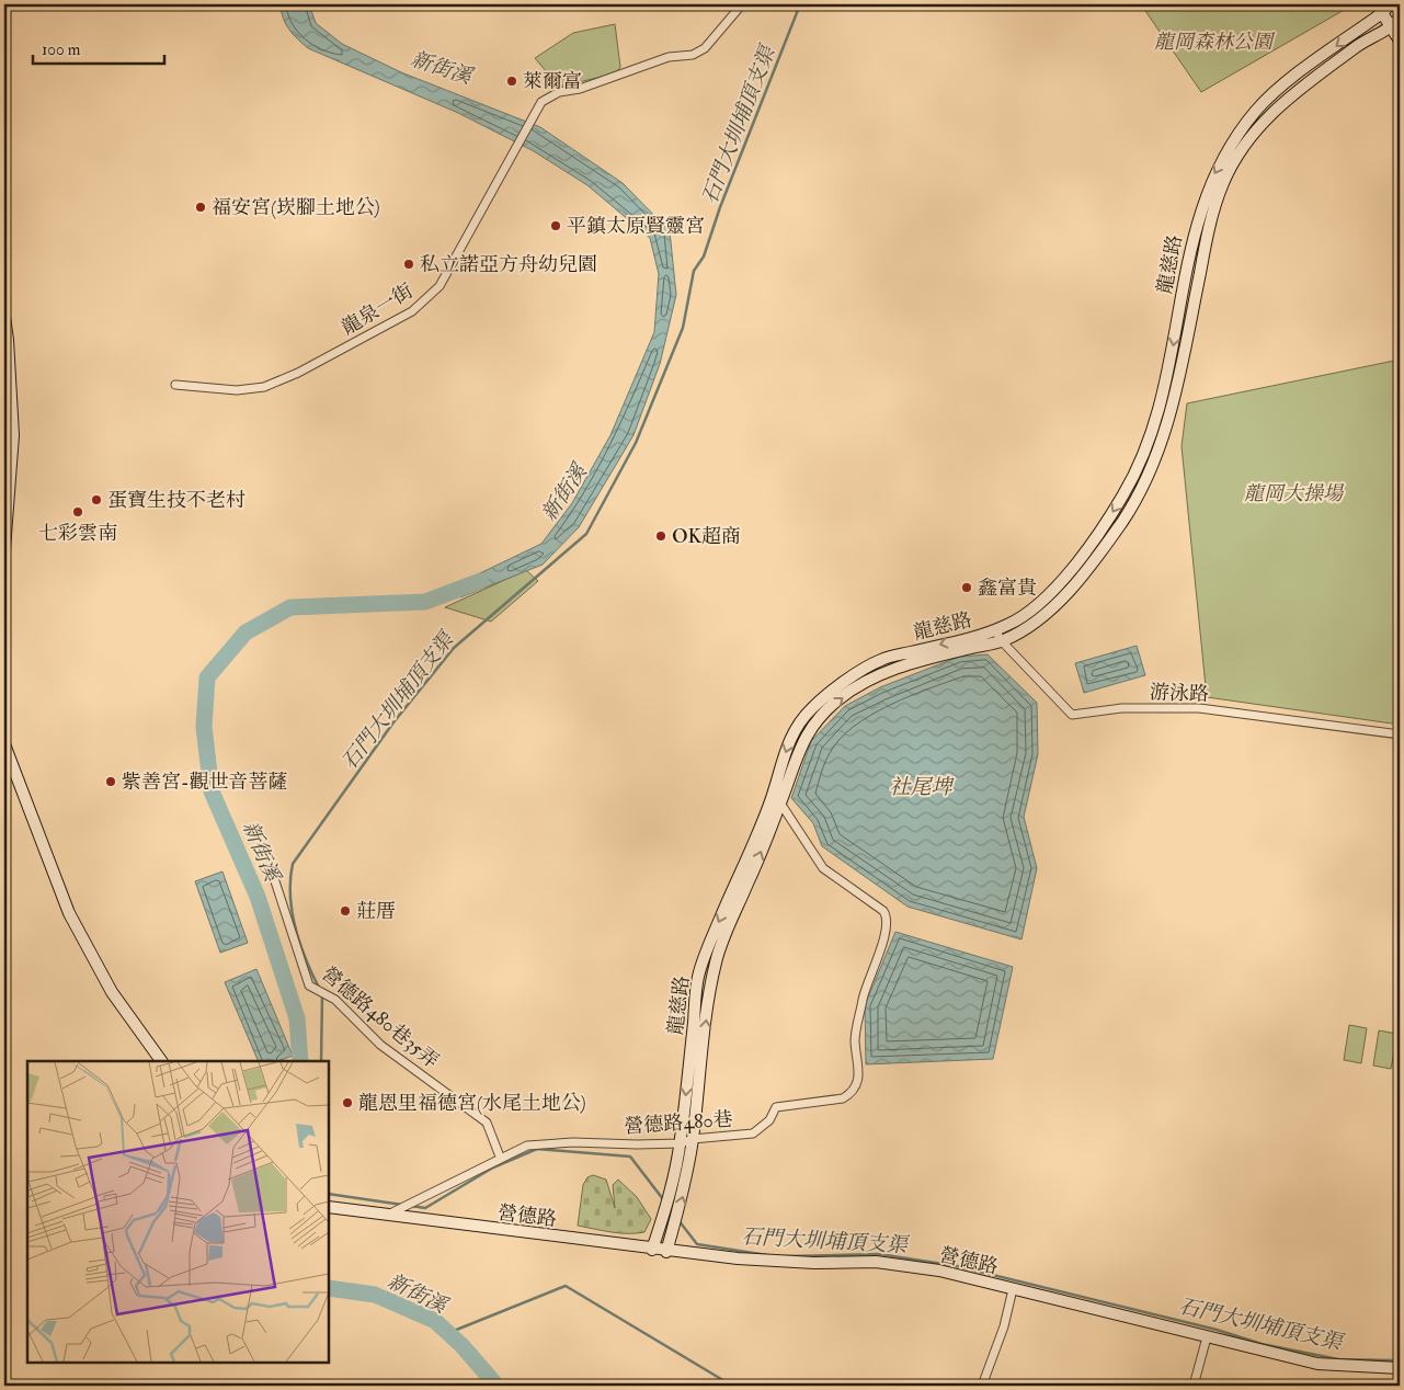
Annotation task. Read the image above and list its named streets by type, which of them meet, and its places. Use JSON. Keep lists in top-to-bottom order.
{
  "streets": {
    "street": [
      "龍慈路",
      "龍泉一街",
      "游泳路",
      "營德路480巷35弄",
      "營德路480巷",
      "營德路"
    ]
  },
  "crossings": [
    ["龍慈路", "游泳路"],
    ["龍慈路", "營德路480巷"],
    ["龍慈路", "營德路"],
    ["營德路480巷35弄", "營德路480巷"],
    ["營德路480巷", "營德路"]
  ],
  "water": ["新街溪", "石門大圳埔頂支渠", "社尾埤"],
  "parks": ["龍岡森林公園", "龍岡大操場"],
  "places": [
    "萊爾富",
    "福安宮(崁腳土地公)",
    "平鎮太原賢靈宮",
    "私立諾亞方舟幼兒園",
    "蛋寶生技不老村",
    "七彩雲南",
    "OK超商",
    "鑫富貴",
    "紫善宮-觀世音菩薩",
    "莊厝",
    "龍恩里福德宮(水尾土地公)"
  ],
  "scale_bar": "100 m"
}
